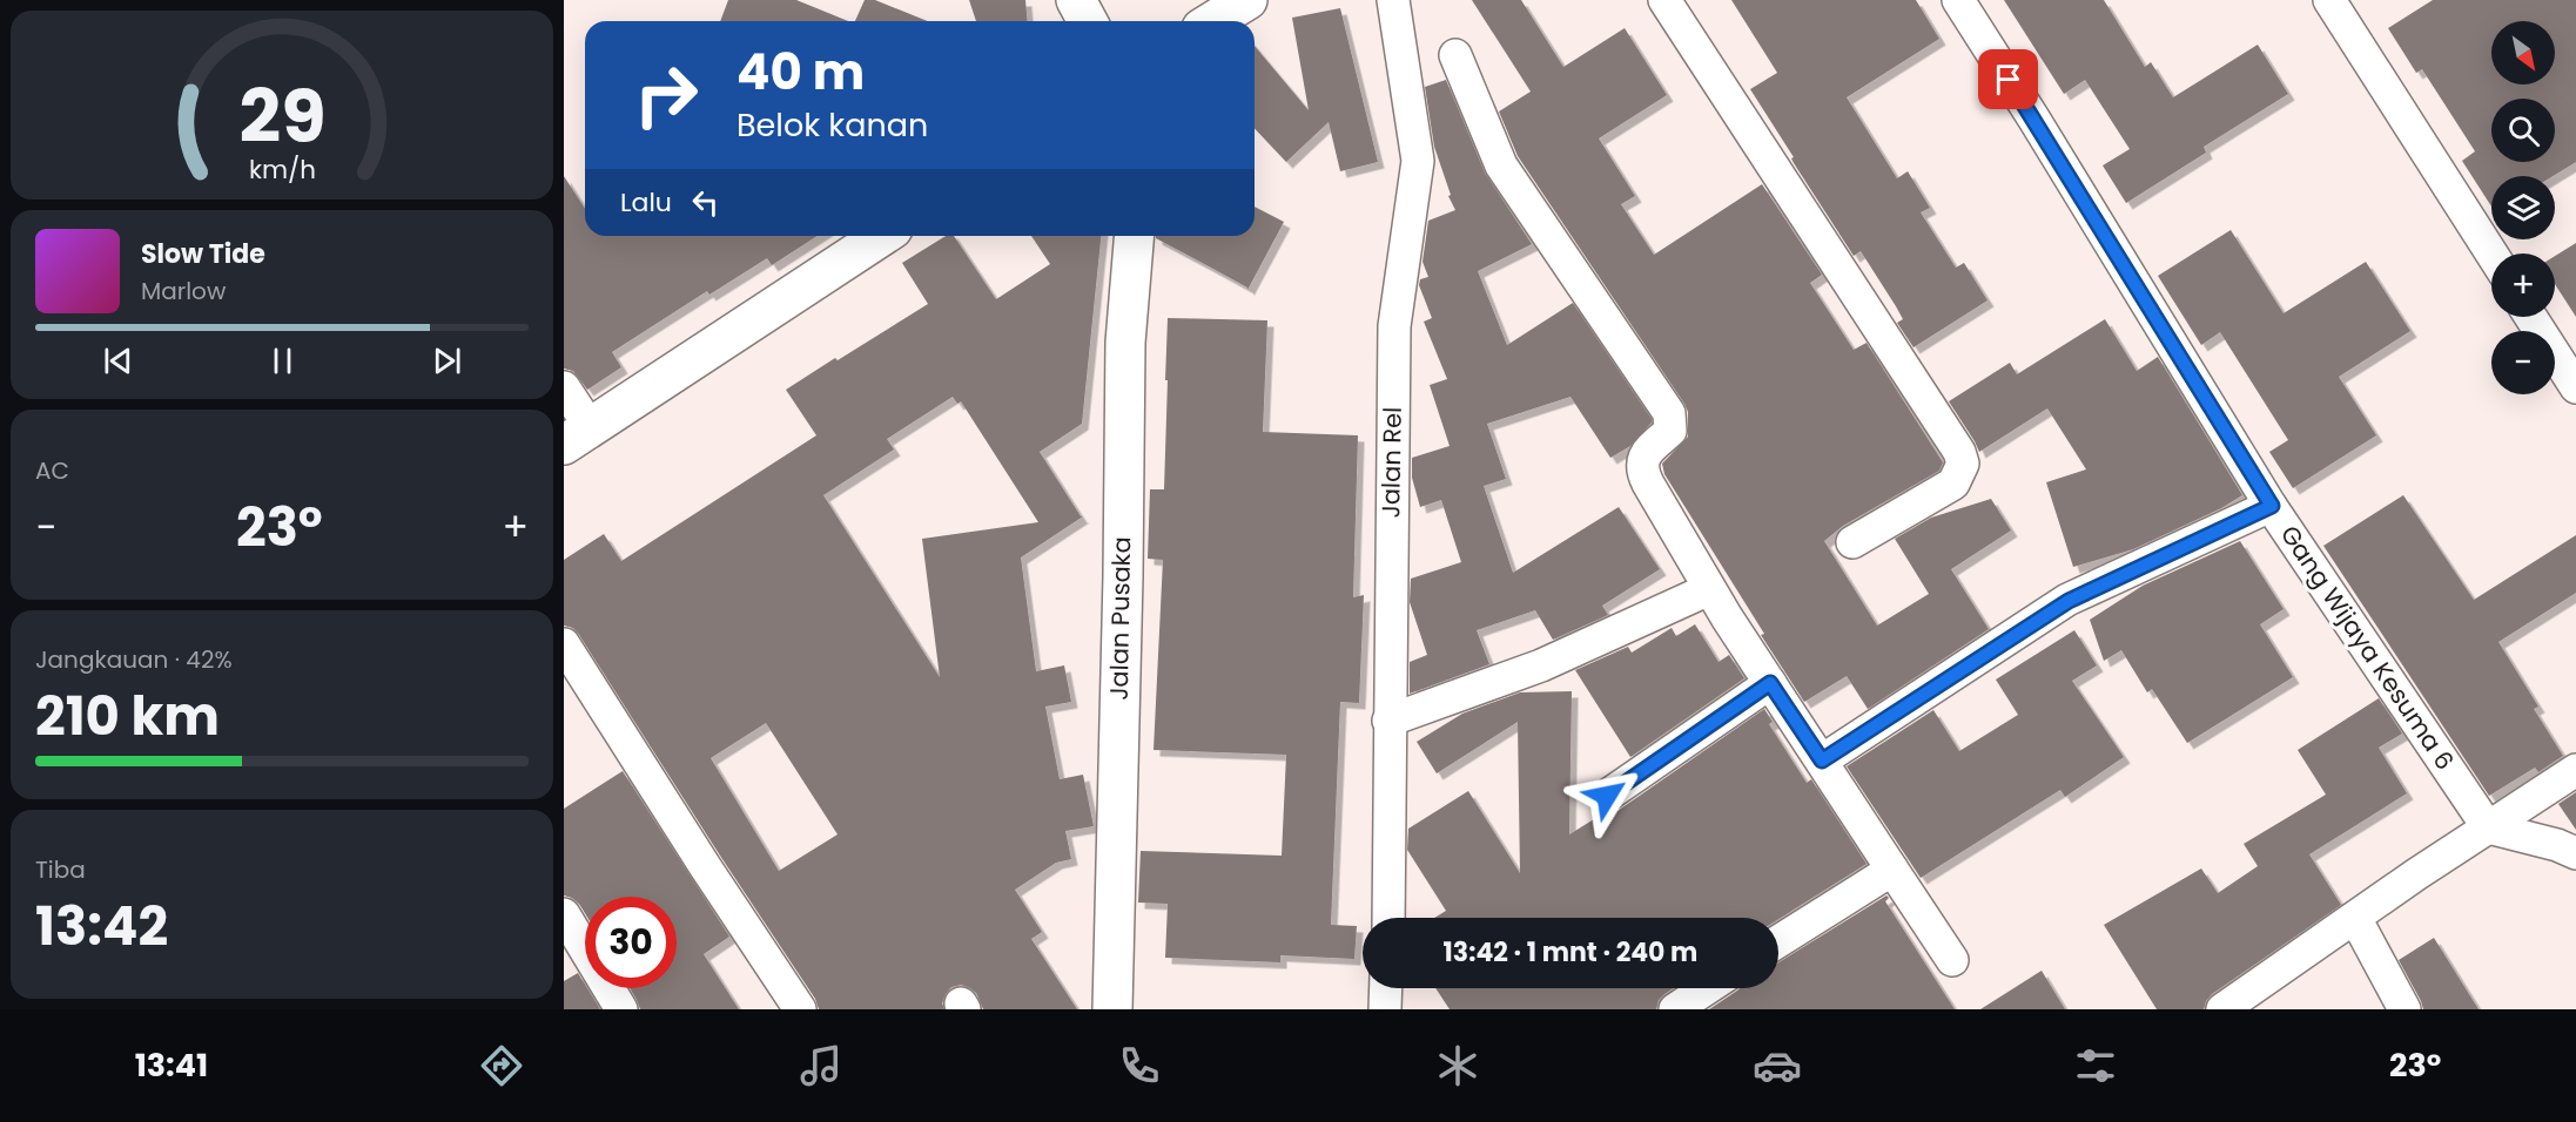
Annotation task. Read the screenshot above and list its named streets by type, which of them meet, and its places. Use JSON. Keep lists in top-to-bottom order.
{
  "streets": {
    "main road": ["Jalan Pusaka"],
    "street": ["Jalan Rel", "Gang Wijaya Kesuma 6"]
  },
  "north": "bottom right",
  "page": {
    "map_buttons": ["+", "−"],
    "turn": ["40 m", "Belok kanan"],
    "then": "Lalu",
    "song": ["Slow Tide", "Marlow"],
    "tile": [
      "AC",
      ["Jangkauan · 42%", "210 km"],
      ["Tiba", "13:42"]
    ],
    "heat": ["−", "23°", "+"],
    "limit": "30",
    "trip": "13:42 · 1 mnt · 240 m",
    "tabs": ["13:41", "23°"],
    "gauge": ["29", "km/h"]
  }
}
